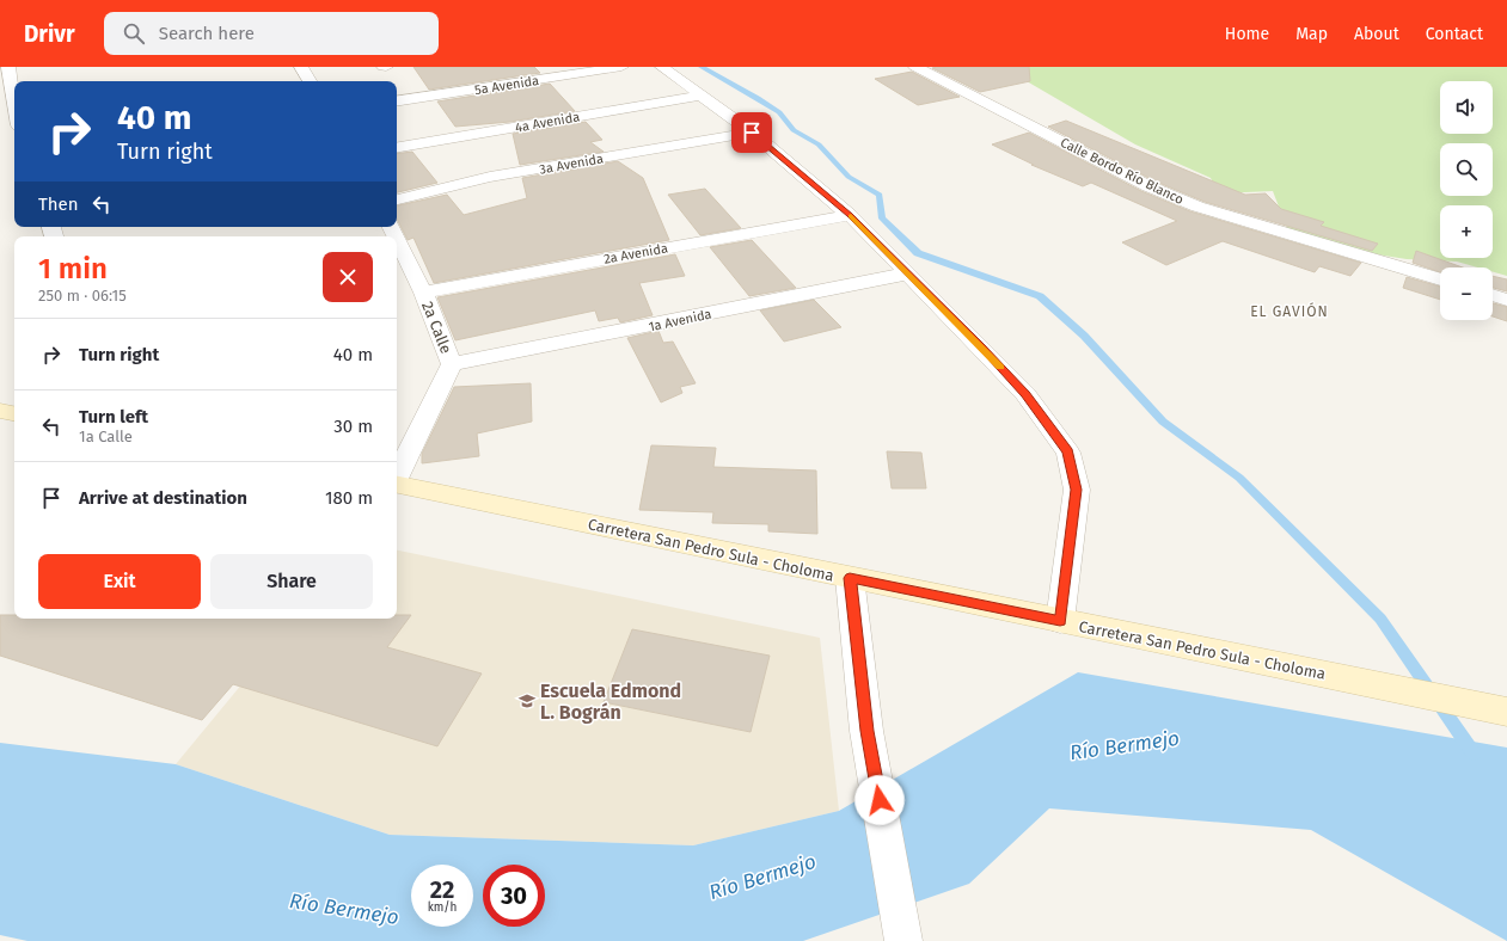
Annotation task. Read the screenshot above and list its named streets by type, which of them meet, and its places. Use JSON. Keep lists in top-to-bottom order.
{
  "streets": {
    "main road": ["Carretera San Pedro Sula - Choloma"],
    "street": [
      "5a Avenida",
      "4a Avenida",
      "3a Avenida",
      "Calle Bordo Río Blanco",
      "2a Avenida",
      "1a Avenida",
      "2a Calle"
    ]
  },
  "crossings": [
    ["2a Avenida", "2a Calle"],
    ["1a Avenida", "2a Calle"]
  ],
  "districts": ["EL GAVIÓN"],
  "water": ["Río Bermejo"],
  "places": {
    "school or university": ["Escuela Edmond L. Bográn"]
  },
  "page": {
    "header": "Drivr",
    "search": "Search here",
    "nav": [
      "Home",
      "Map",
      "About",
      "Contact"
    ],
    "map_buttons": ["+", "−"],
    "turn": ["40 m", "Turn right"],
    "then": "Then",
    "heading": ["1 min", "250 m · 06:15"],
    "list": [
      {
        "name": "Turn right",
        "value": "40 m"
      },
      {
        "name": "Turn left",
        "note": "1a Calle",
        "value": "30 m"
      },
      {
        "name": "Arrive at destination",
        "value": "180 m"
      }
    ],
    "buttons": ["Exit", "Share"],
    "speed": "22 km/h",
    "limit": "30"
  }
}
